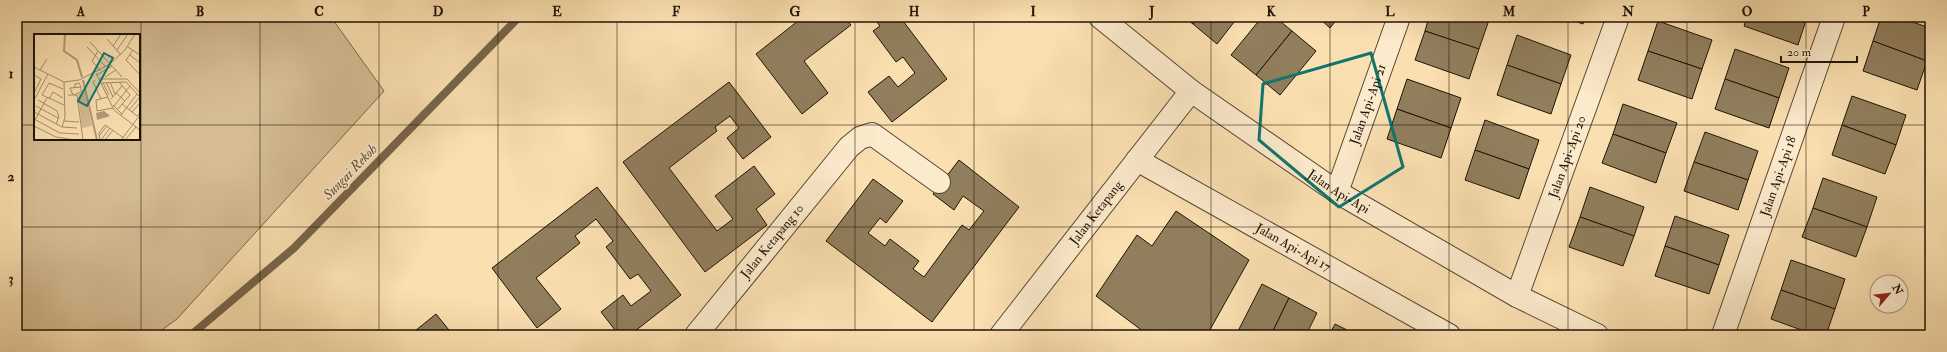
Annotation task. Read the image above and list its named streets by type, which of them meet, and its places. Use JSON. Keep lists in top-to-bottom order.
{
  "streets": {
    "street": [
      "Jalan Api-Api 21",
      "Jalan Api-Api 20",
      "Jalan Api-Api 18",
      "Jalan Api-Api",
      "Jalan Ketapang",
      "Jalan Ketapang 10",
      "Jalan Api-Api 17"
    ]
  },
  "crossings": [
    ["Jalan Api-Api 21", "Jalan Api-Api"],
    ["Jalan Api-Api 20", "Jalan Api-Api"],
    ["Jalan Api-Api", "Jalan Ketapang"],
    ["Jalan Ketapang", "Jalan Api-Api 17"]
  ],
  "water": ["Sungai Rekoh"],
  "scale_bar": "20 m",
  "north": "top right",
  "grid": {
    "columns": [
      "A",
      "B",
      "C",
      "D",
      "E",
      "F",
      "G",
      "H",
      "I",
      "J",
      "K",
      "L",
      "M",
      "N",
      "O",
      "P"
    ],
    "rows": ["1", "2", "3"]
  }
}
